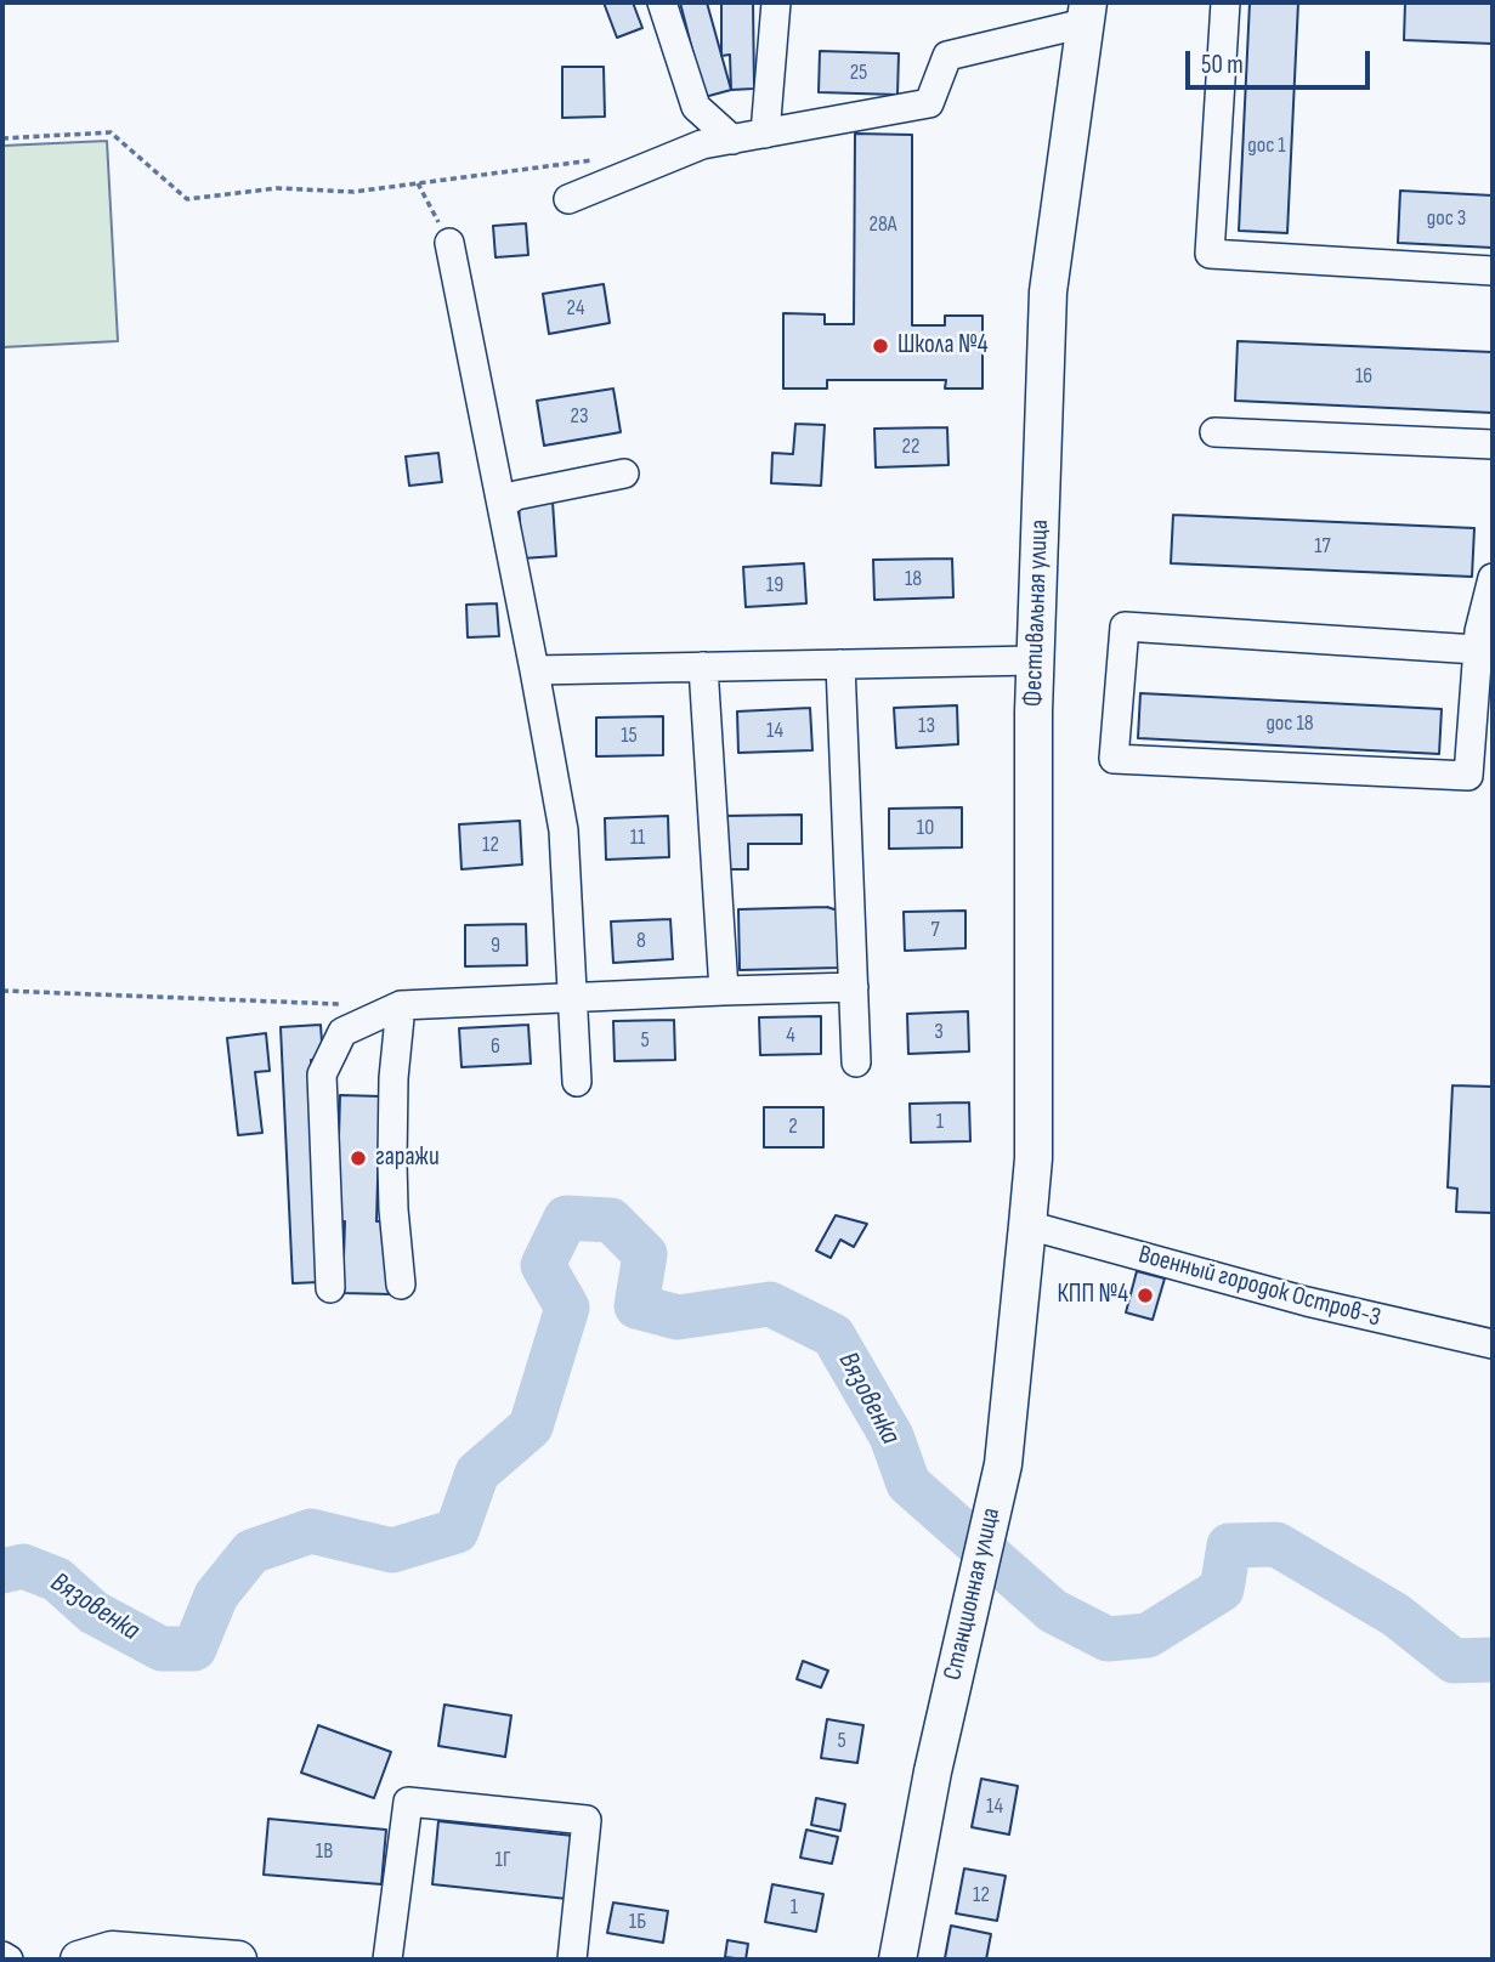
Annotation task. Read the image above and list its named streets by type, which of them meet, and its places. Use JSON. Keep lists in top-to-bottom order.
{
  "streets": {
    "main road": ["Фестивальная улица", "Станционная улица"],
    "street": ["Военный городок Остров-3"]
  },
  "crossings": [
    ["Фестивальная улица", "Военный городок Остров-3"],
    ["Фестивальная улица", "Станционная улица"],
    ["Военный городок Остров-3", "Станционная улица"]
  ],
  "water": ["Вязовенка"],
  "places": ["Школа №4", "гаражи", "КПП №4"],
  "house_numbers": [
    "25",
    "дос 1",
    "дос 3",
    "28А",
    "24",
    "16",
    "23",
    "22",
    "17",
    "18",
    "19",
    "дос 18",
    "13",
    "14",
    "15",
    "10",
    "11",
    "12",
    "7",
    "8",
    "9",
    "3",
    "4",
    "5",
    "6",
    "1",
    "2",
    "5",
    "14",
    "1В",
    "1Г",
    "12",
    "1",
    "1Б"
  ],
  "scale_bar": "50 m"
}
